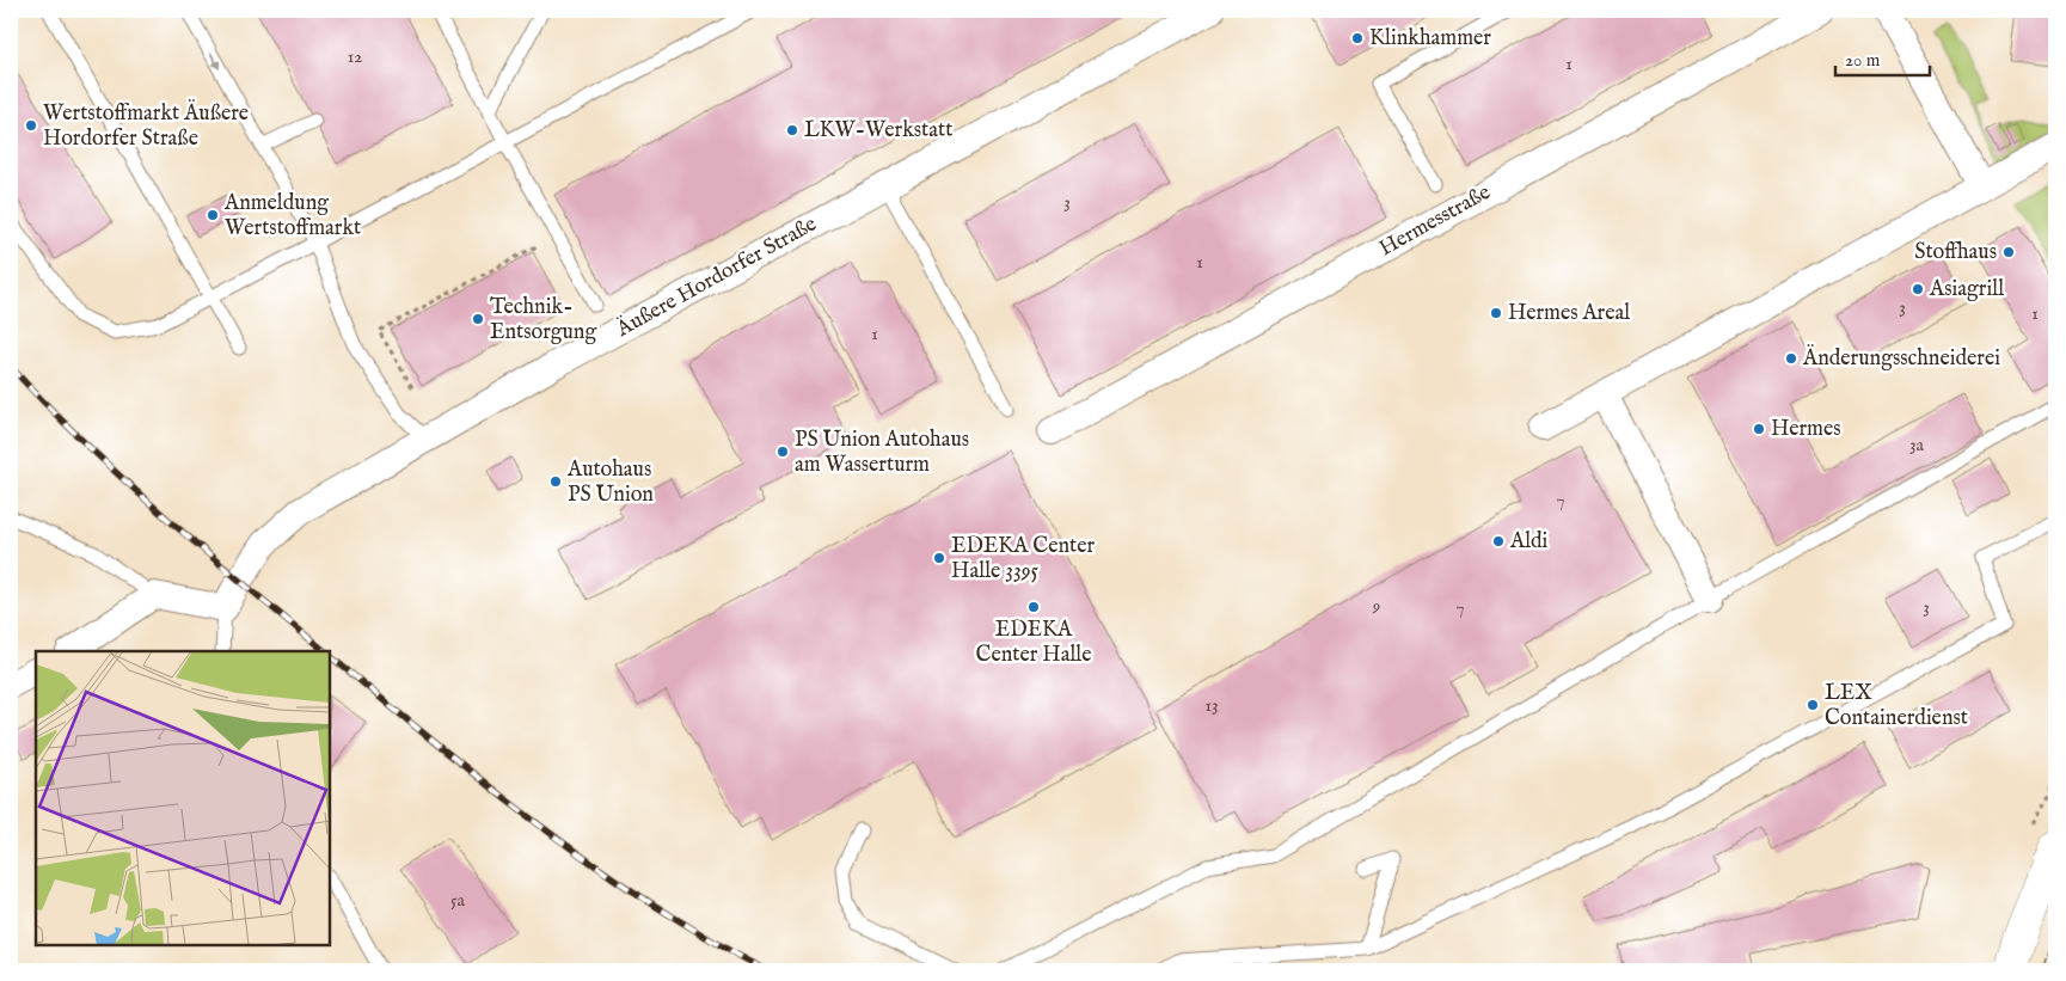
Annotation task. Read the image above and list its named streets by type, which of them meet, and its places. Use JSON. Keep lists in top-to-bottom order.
{
  "streets": {
    "street": ["Hermesstraße", "Äußere Hordorfer Straße"]
  },
  "places": [
    "Klinkhammer",
    "Wertstoffmarkt Äußere Hordorfer Straße",
    "LKW-Werkstatt",
    "Anmeldung Wertstoffmarkt",
    "Stoffhaus",
    "Asiagrill",
    "Hermes Areal",
    "Technik- Entsorgung",
    "Änderungsschneiderei",
    "Hermes",
    "PS Union Autohaus am Wasserturm",
    "Autohaus PS Union",
    "Aldi",
    "EDEKA Center Halle 3395",
    "EDEKA Center Halle",
    "LEX Containerdienst"
  ],
  "house_numbers": [
    "12",
    "1",
    "3",
    "1",
    "3",
    "1",
    "1",
    "3a",
    "7",
    "9",
    "7",
    "3",
    "13",
    "5a"
  ],
  "scale_bar": "20 m"
}
